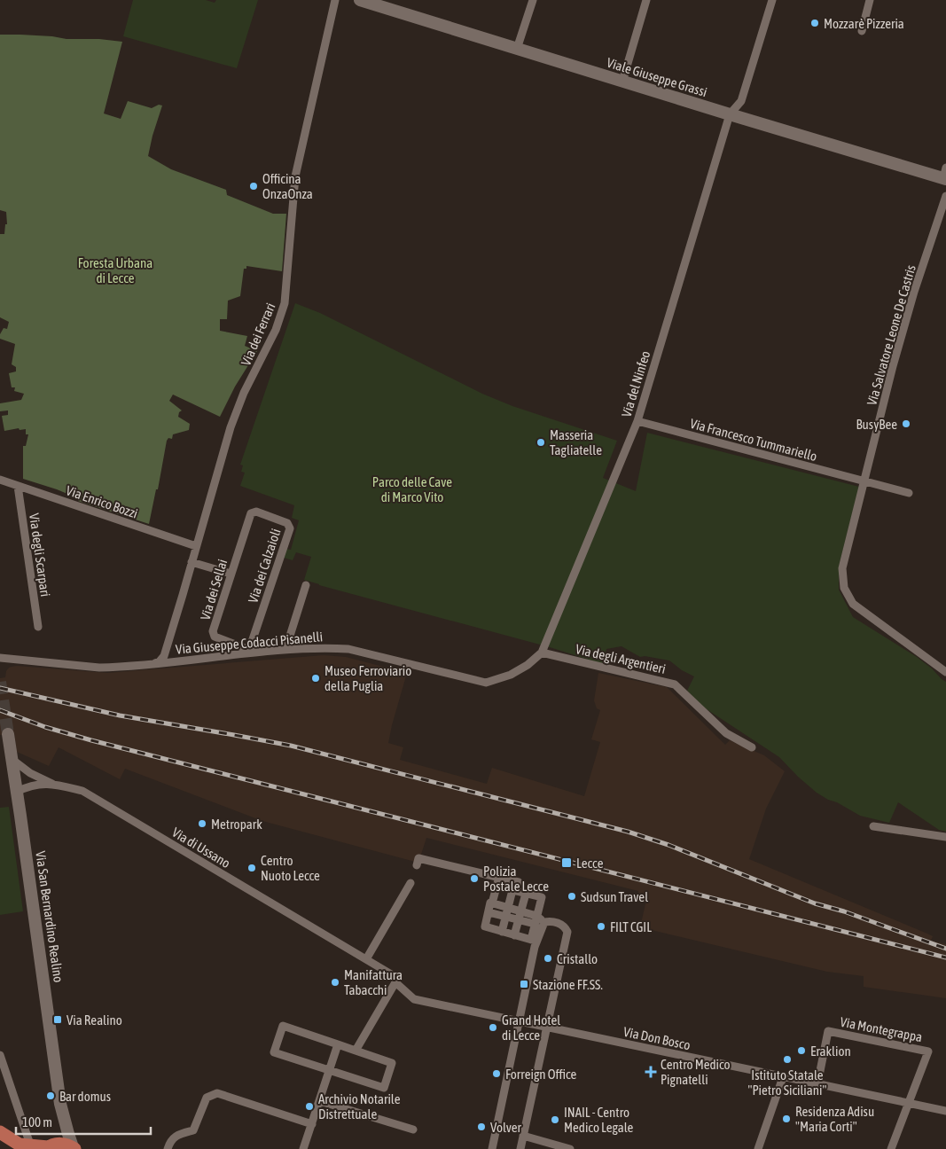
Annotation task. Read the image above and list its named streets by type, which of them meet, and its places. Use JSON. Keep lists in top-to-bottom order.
{
  "streets": {
    "main road": ["Viale Giuseppe Grassi", "Via San Bernardino Realino"],
    "street": [
      "Via dei Ferrari",
      "Via Salvatore Leone De Castris",
      "Via del Ninfeo",
      "Via Francesco Tummariello",
      "Via Enrico Bozzi",
      "Via degli Scarpari",
      "Via dei Calzaioli",
      "Via dei Sellai",
      "Via Giuseppe Codacci Pisanelli",
      "Via degli Argentieri",
      "Via di Ussano",
      "Via Montegrappa",
      "Via Don Bosco"
    ]
  },
  "crossings": [
    ["Viale Giuseppe Grassi", "Via del Ninfeo"],
    ["Via dei Ferrari", "Via Enrico Bozzi"],
    ["Via dei Ferrari", "Via Giuseppe Codacci Pisanelli"],
    ["Via Salvatore Leone De Castris", "Via Francesco Tummariello"],
    ["Via del Ninfeo", "Via Francesco Tummariello"],
    ["Via del Ninfeo", "Via Giuseppe Codacci Pisanelli"],
    ["Via del Ninfeo", "Via degli Argentieri"],
    ["Via Enrico Bozzi", "Via degli Scarpari"],
    ["Via dei Calzaioli", "Via dei Sellai"],
    ["Via dei Calzaioli", "Via Giuseppe Codacci Pisanelli"],
    ["Via dei Sellai", "Via Giuseppe Codacci Pisanelli"],
    ["Via Giuseppe Codacci Pisanelli", "Via degli Argentieri"],
    ["Via di Ussano", "Via San Bernardino Realino"],
    ["Via di Ussano", "Via Don Bosco"],
    ["Via Montegrappa", "Via Don Bosco"]
  ],
  "parks": ["Foresta Urbana di Lecce", "Parco delle Cave di Marco Vito"],
  "places": {
    "other": [
      "Mozzarè Pizzeria",
      "Officina OnzaOnza",
      "BusyBee",
      "Masseria Tagliatelle",
      "Museo Ferroviario della Puglia",
      "Metropark",
      "Centro Nuoto Lecce",
      "Polizia Postale Lecce",
      "Sudsun Travel",
      "FILT CGIL",
      "Cristallo",
      "Manifattura Tabacchi",
      "Grand Hotel di Lecce",
      "Eraklion",
      "Istituto Statale \"Pietro Siciliani\"",
      "Forreign Office",
      "Bar domus",
      "Archivio Notarile Distrettuale",
      "Residenza Adisu \"Maria Corti\"",
      "INAIL - Centro Medico Legale",
      "Volver"
    ],
    "transit": ["Lecce", "Stazione FF.SS.", "Via Realino"],
    "health": ["Centro Medico Pignatelli"]
  },
  "scale_bar": "100 m"
}
